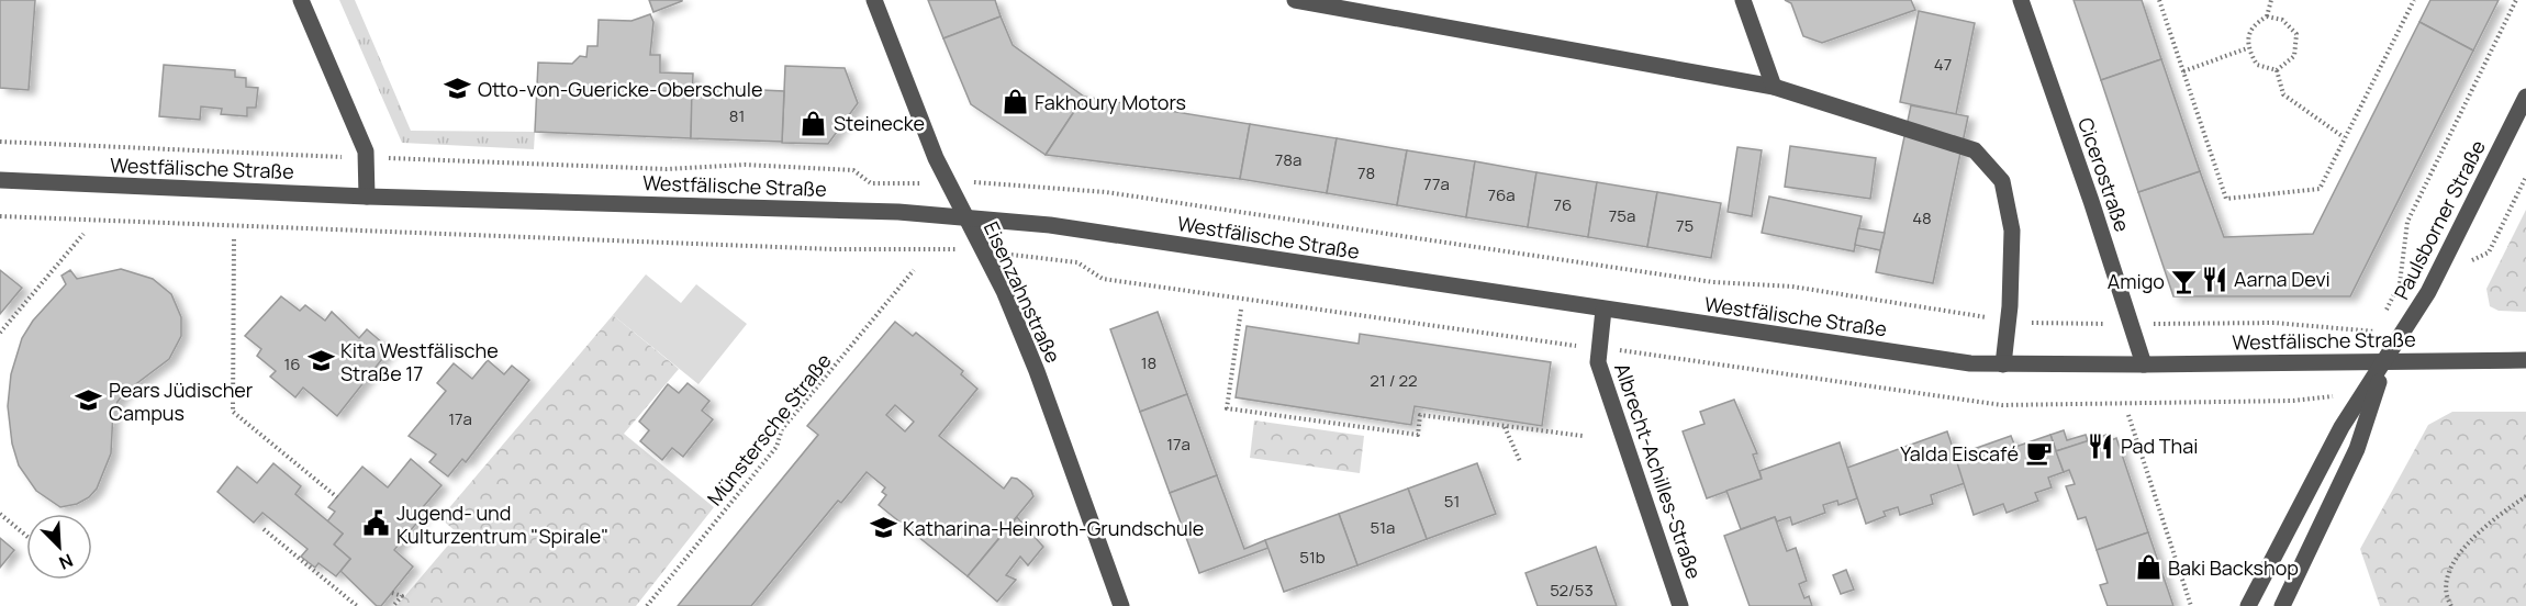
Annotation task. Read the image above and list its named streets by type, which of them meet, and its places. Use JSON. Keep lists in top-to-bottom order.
{
  "streets": {
    "street": [
      "Westfälische Straße",
      "Cicerostraße",
      "Paulsborner Straße",
      "Eisenzahnstraße",
      "Albrecht-Achilles-Straße"
    ],
    "path": ["Münstersche Straße"]
  },
  "crossings": [
    ["Westfälische Straße", "Cicerostraße"],
    ["Westfälische Straße", "Paulsborner Straße"],
    ["Westfälische Straße", "Eisenzahnstraße"],
    ["Westfälische Straße", "Albrecht-Achilles-Straße"]
  ],
  "places": {
    "school or university": [
      "Otto-von-Guericke-Oberschule",
      "Kita Westfälische Straße 17",
      "Pears Jüdischer Campus",
      "Katharina-Heinroth-Grundschule"
    ],
    "shop": ["Fakhoury Motors", "Steinecke", "Baki Backshop"],
    "restaurant": ["Aarna Devi", "Pad Thai"],
    "bar": ["Amigo"],
    "cafe": ["Yalda Eiscafé"],
    "public building": ["Jugend- und Kulturzentrum \"Spirale\""]
  },
  "house_numbers": [
    "47",
    "81",
    "78a",
    "78",
    "77a",
    "76a",
    "76",
    "75a",
    "48",
    "75",
    "18",
    "16",
    "21 / 22",
    "17a",
    "17a",
    "51",
    "51a",
    "51b",
    "52/53"
  ],
  "north": "bottom right"
}
